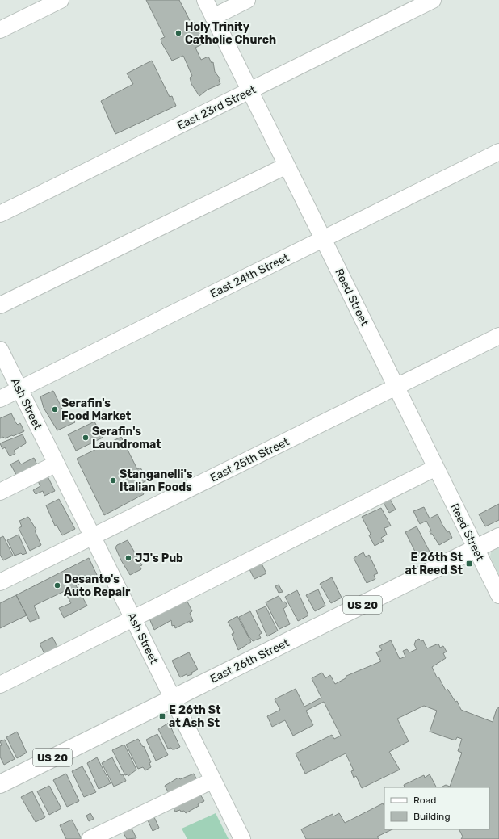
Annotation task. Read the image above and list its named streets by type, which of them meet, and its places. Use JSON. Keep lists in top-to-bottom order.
{
  "streets": {
    "main road": ["US 20", "East 26th Street"],
    "street": [
      "East 23rd Street",
      "East 24th Street",
      "Reed Street",
      "Ash Street",
      "East 25th Street"
    ]
  },
  "crossings": [
    ["East 23rd Street", "Reed Street"],
    ["East 24th Street", "Reed Street"],
    ["East 24th Street", "Ash Street"],
    ["Reed Street", "East 25th Street"],
    ["Reed Street", "East 26th Street"],
    ["Ash Street", "East 25th Street"],
    ["Ash Street", "East 26th Street"]
  ],
  "places": {
    "other": [
      "Holy Trinity Catholic Church",
      "Serafin's Food Market",
      "Serafin's Laundromat",
      "Stanganelli's Italian Foods",
      "JJ's Pub",
      "Desanto's Auto Repair"
    ],
    "transit": ["E 26th St at Reed St", "E 26th St at Ash St"]
  },
  "legend": ["Road", "Building"]
}
